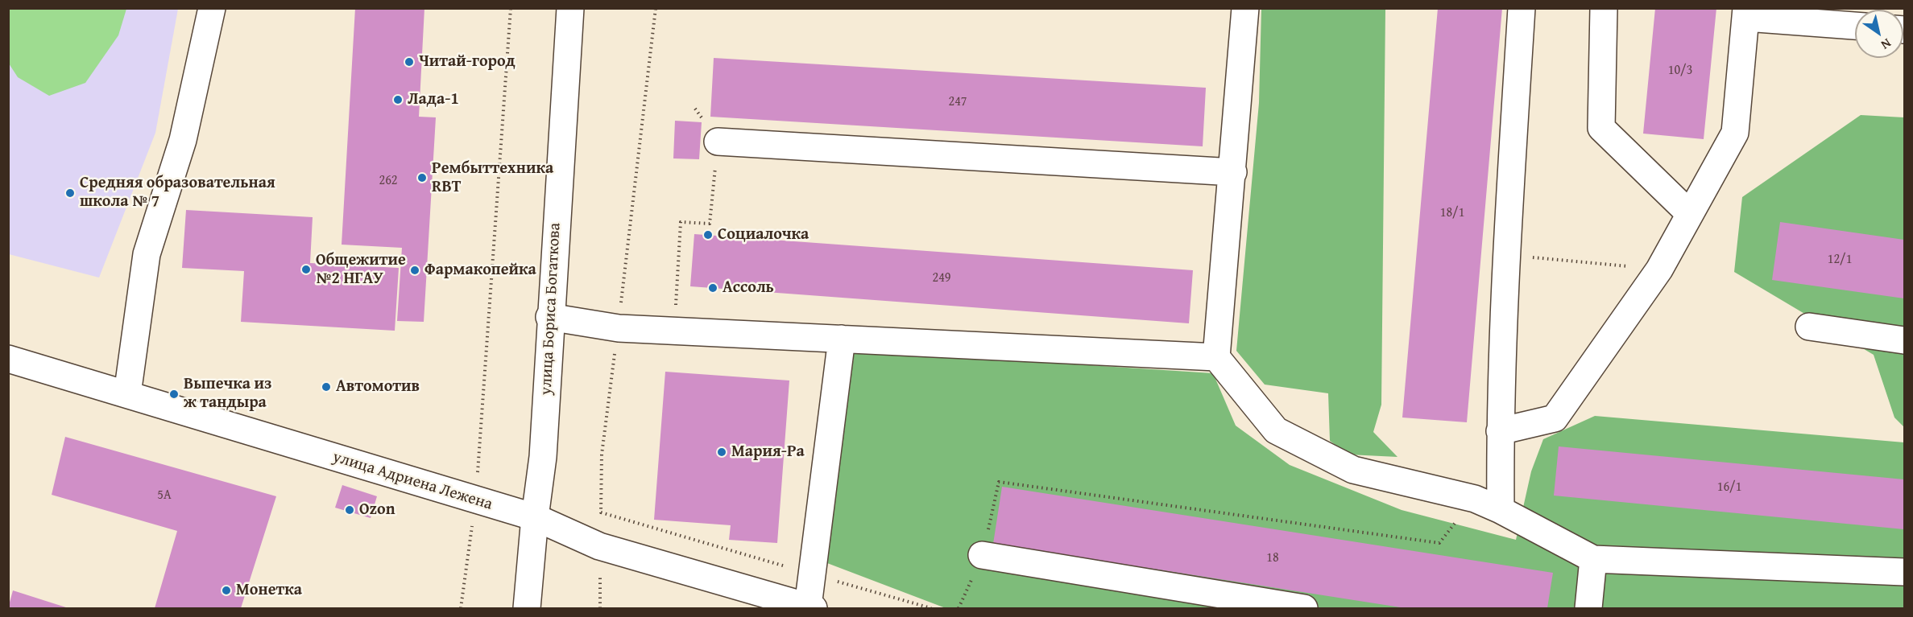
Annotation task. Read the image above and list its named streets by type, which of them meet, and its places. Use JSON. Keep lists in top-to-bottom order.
{
  "streets": {
    "street": ["улица Бориса Богаткова", "улица Адриена Лежена"]
  },
  "crossings": [
    ["улица Бориса Богаткова", "улица Адриена Лежена"]
  ],
  "places": [
    "Читай-город",
    "Лада-1",
    "Рембыттехника RBT",
    "Средняя образовательная школа № 7",
    "Социалочка",
    "Общежитие №2 НГАУ",
    "Фармакопейка",
    "Ассоль",
    "Автомотив",
    "Выпечка из ж тандыра",
    "Мария-Ра",
    "Ozon",
    "Монетка"
  ],
  "house_numbers": [
    "10/3",
    "247",
    "262",
    "18/1",
    "12/1",
    "249",
    "16/1",
    "5А",
    "18"
  ],
  "north": "bottom right"
}
